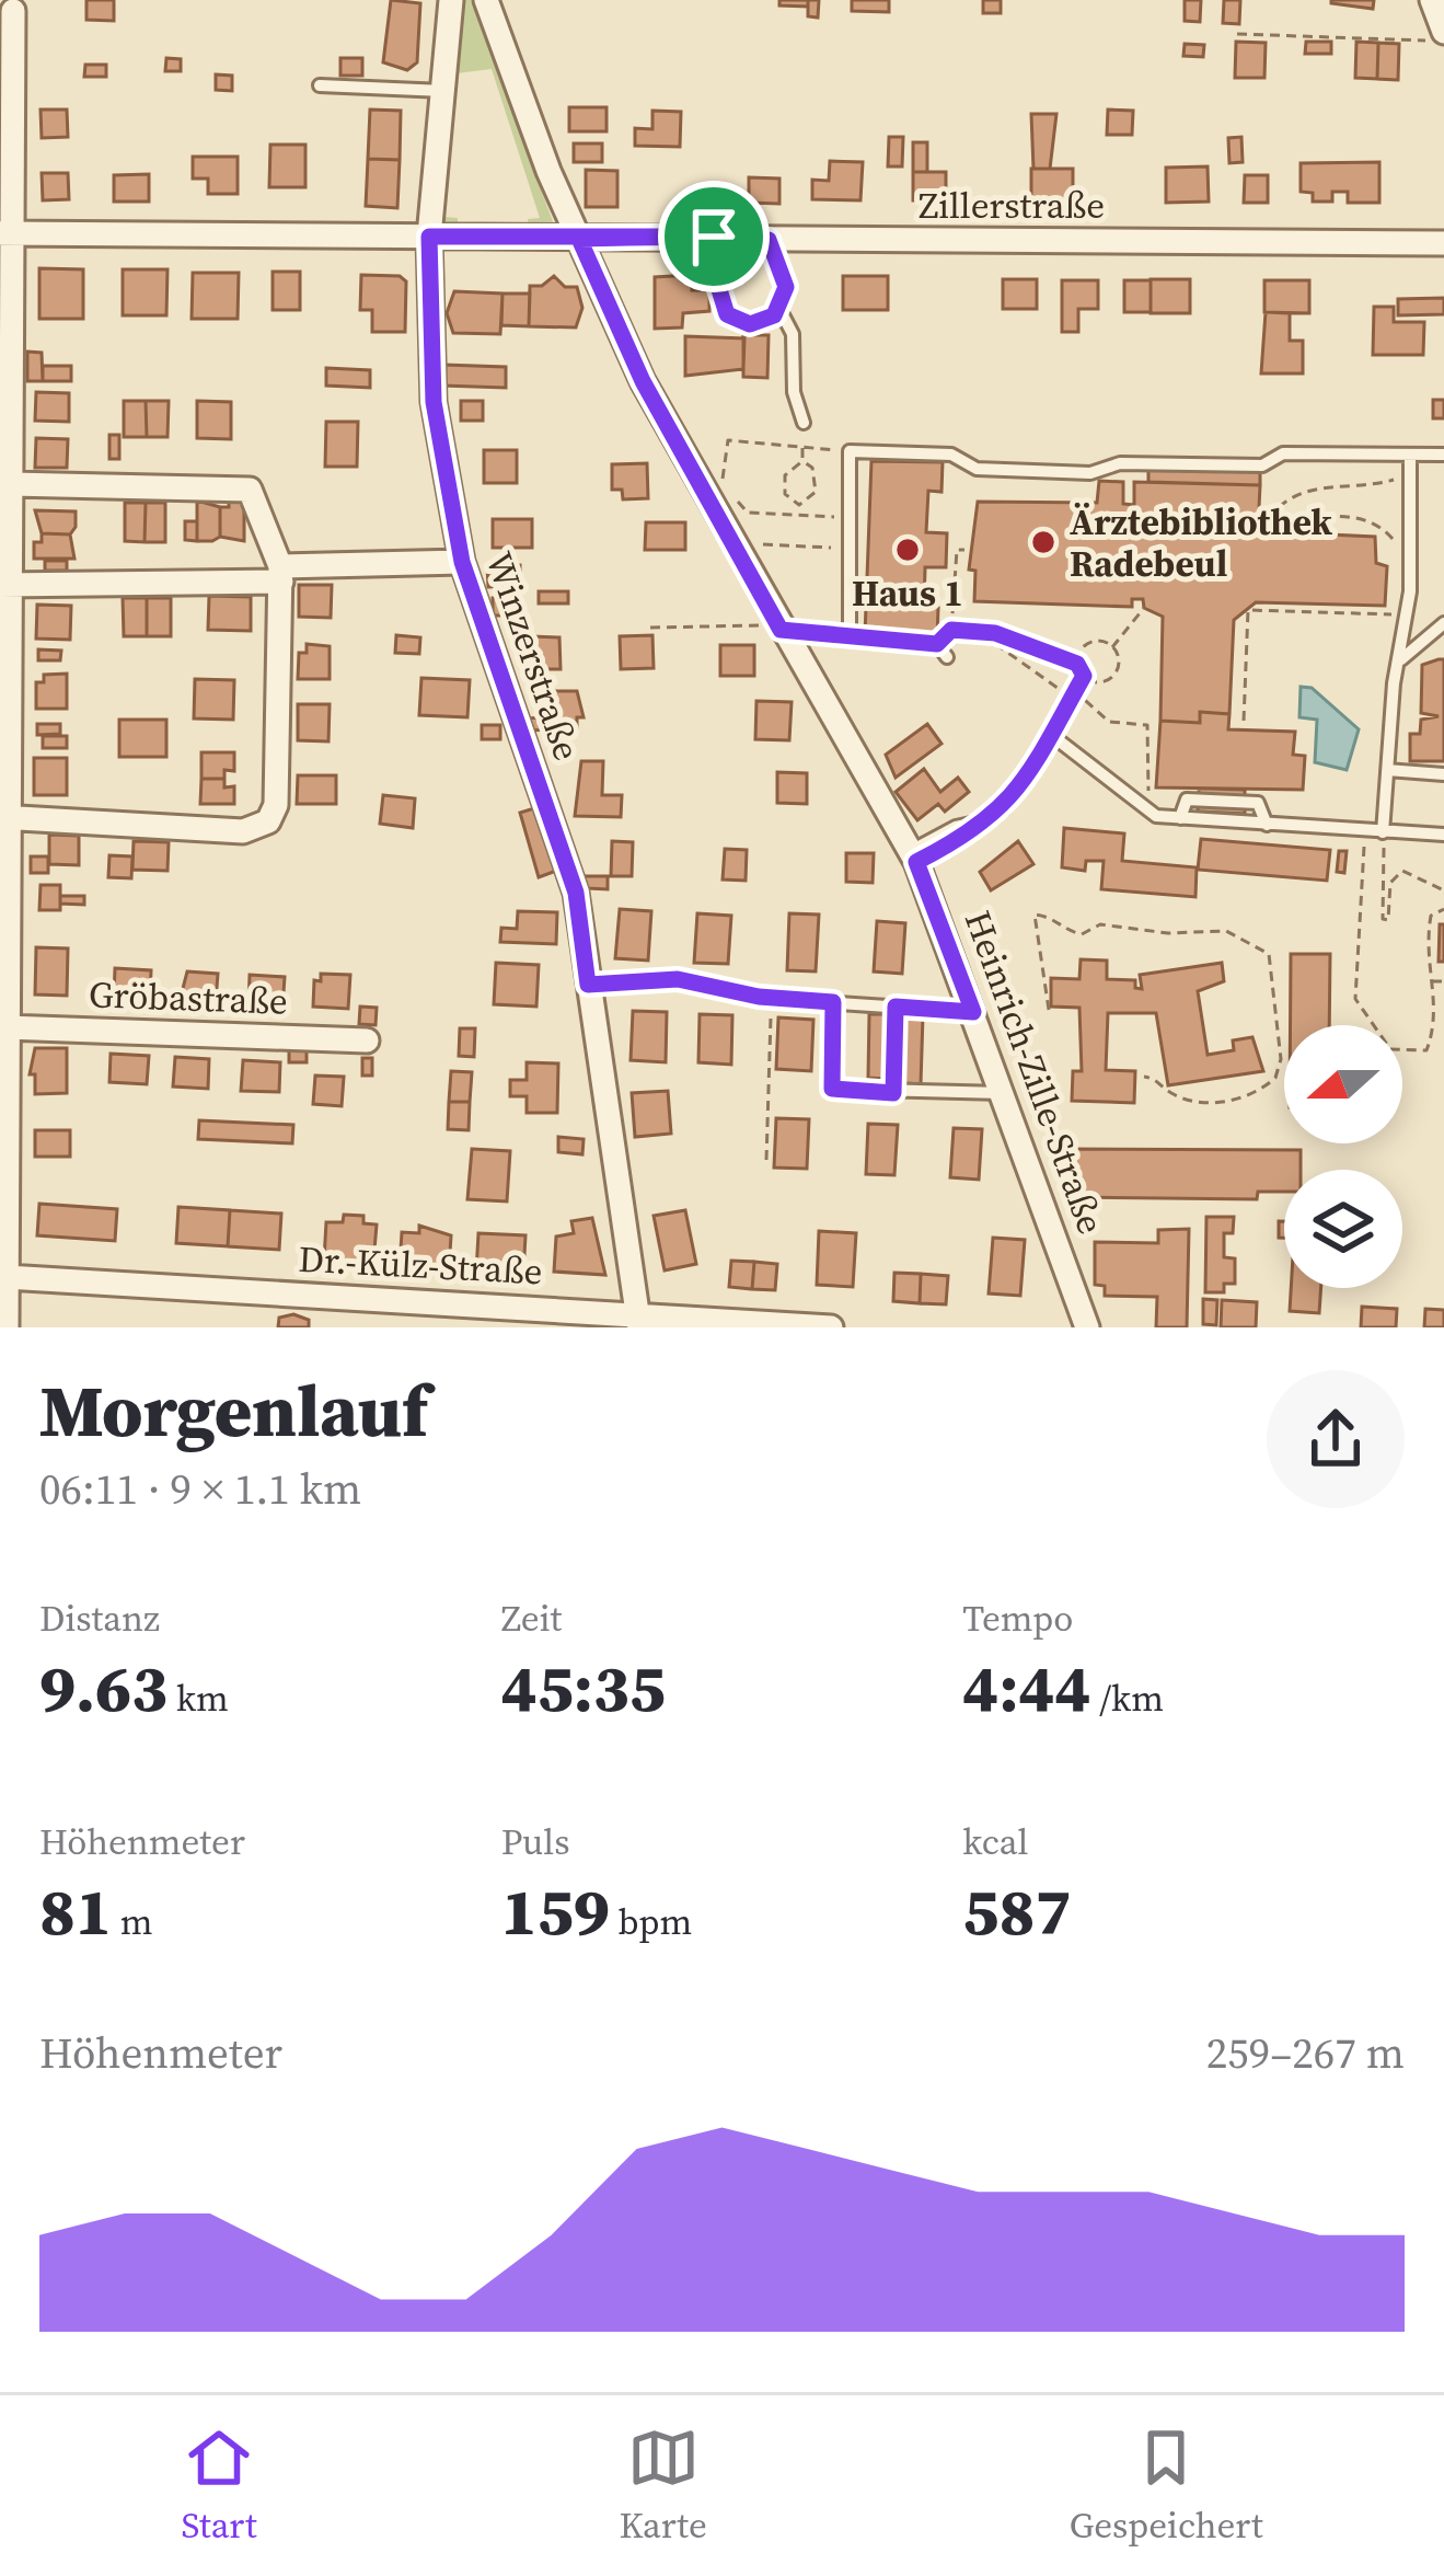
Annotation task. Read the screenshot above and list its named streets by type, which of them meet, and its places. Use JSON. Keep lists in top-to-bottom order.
{
  "streets": {
    "street": [
      "Zillerstraße",
      "Winzerstraße",
      "Gröbastraße",
      "Heinrich-Zille-Straße",
      "Dr.-Külz-Straße"
    ]
  },
  "crossings": [
    ["Zillerstraße", "Winzerstraße"],
    ["Zillerstraße", "Heinrich-Zille-Straße"],
    ["Winzerstraße", "Dr.-Külz-Straße"]
  ],
  "places": ["Ärztebibliothek Radebeul", "Haus 1"],
  "north": "left",
  "page": {
    "heading": ["Morgenlauf", "06:11 · 9 × 1.1 km"],
    "stats": [
      ["Distanz", "9.63 km"],
      ["Zeit", "45:35"],
      ["Tempo", "4:44 /km"],
      ["Höhenmeter", "81 m"],
      ["Puls", "159 bpm"],
      ["kcal", "587"]
    ],
    "chart": ["Höhenmeter", "259–267 m"],
    "tabs": ["Start", "Karte", "Gespeichert"]
  }
}
